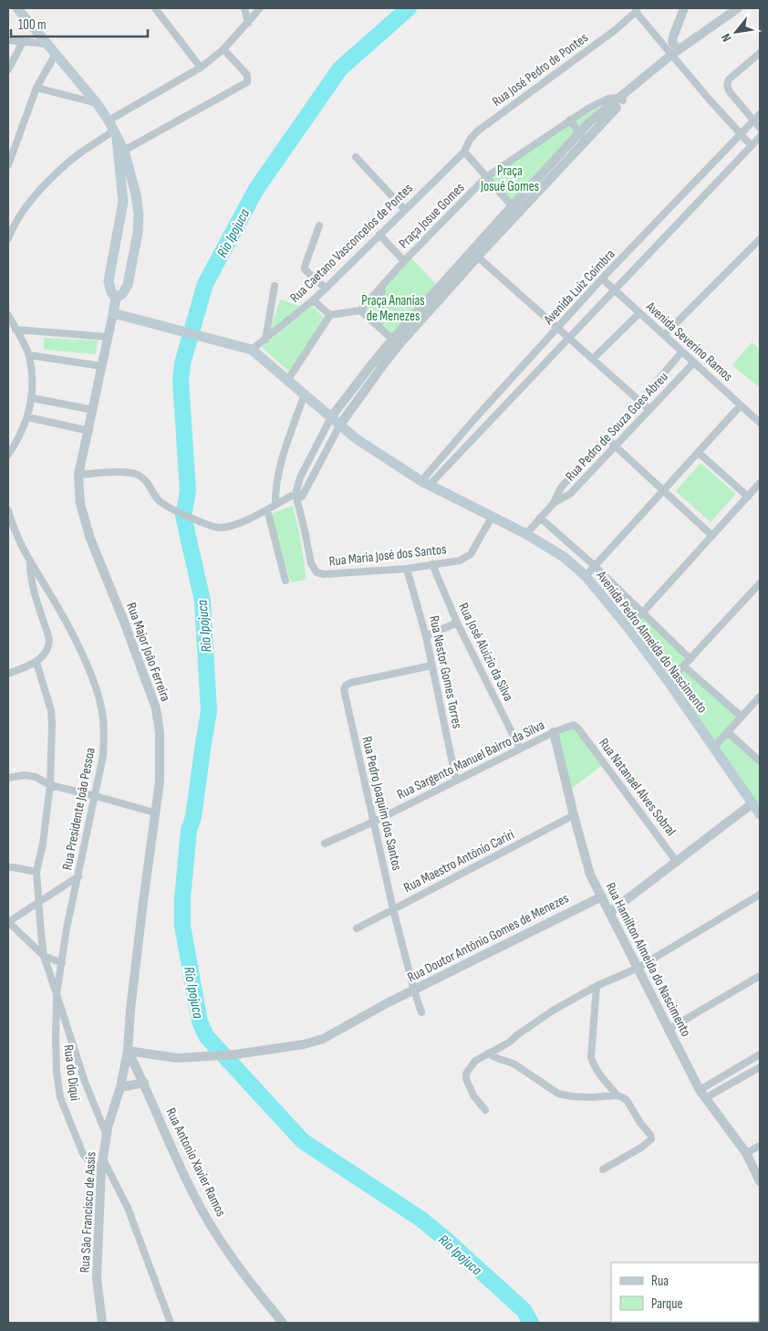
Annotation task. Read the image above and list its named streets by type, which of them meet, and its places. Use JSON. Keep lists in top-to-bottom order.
{
  "streets": {
    "main road": ["Avenida Pedro Almeida do Nascimento", "Rua Major João Ferreira"],
    "street": [
      "Rua José Pedro de Pontes",
      "Praça Josue Gomes",
      "Rua Caetano Vasconcelos de Pontes",
      "Avenida Luiz Coimbra",
      "Avenida Severino Ramos",
      "Rua Pedro de Souza Goes Abreu",
      "Rua Maria José dos Santos",
      "Rua José Aluízio da Silva",
      "Rua Nestor Gomes Torres",
      "Rua Sargento Manuel Bairro da Silva",
      "Rua Natanael Alves Sobral",
      "Rua Pedro Joaquim dos Santos",
      "Rua Presidente João Pessoa",
      "Rua Maestro Antônio Cariri",
      "Rua Doutor Antônio Gomes de Menezes",
      "Rua Hamilton Almeida do Nascimento",
      "Rua do Diqui",
      "Rua Antonio Xavier Ramos",
      "Rua São Francisco de Assis"
    ]
  },
  "crossings": [
    ["Rua José Pedro de Pontes", "Rua Caetano Vasconcelos de Pontes"],
    ["Rua Caetano Vasconcelos de Pontes", "Avenida Pedro Almeida do Nascimento"],
    ["Avenida Luiz Coimbra", "Avenida Severino Ramos"],
    ["Avenida Luiz Coimbra", "Avenida Pedro Almeida do Nascimento"],
    ["Avenida Severino Ramos", "Rua Pedro de Souza Goes Abreu"],
    ["Rua Pedro de Souza Goes Abreu", "Avenida Pedro Almeida do Nascimento"],
    ["Rua Maria José dos Santos", "Avenida Pedro Almeida do Nascimento"],
    ["Rua Maria José dos Santos", "Rua José Aluízio da Silva"],
    ["Rua Maria José dos Santos", "Rua Nestor Gomes Torres"],
    ["Rua Major João Ferreira", "Rua Doutor Antônio Gomes de Menezes"],
    ["Rua Major João Ferreira", "Rua Antonio Xavier Ramos"],
    ["Rua Major João Ferreira", "Rua São Francisco de Assis"],
    ["Rua José Aluízio da Silva", "Rua Sargento Manuel Bairro da Silva"],
    ["Rua Nestor Gomes Torres", "Rua Sargento Manuel Bairro da Silva"],
    ["Rua Nestor Gomes Torres", "Rua Pedro Joaquim dos Santos"],
    ["Rua Sargento Manuel Bairro da Silva", "Rua Natanael Alves Sobral"],
    ["Rua Sargento Manuel Bairro da Silva", "Rua Pedro Joaquim dos Santos"],
    ["Rua Sargento Manuel Bairro da Silva", "Rua Hamilton Almeida do Nascimento"],
    ["Rua Pedro Joaquim dos Santos", "Rua Maestro Antônio Cariri"],
    ["Rua Pedro Joaquim dos Santos", "Rua Doutor Antônio Gomes de Menezes"],
    ["Rua Presidente João Pessoa", "Rua do Diqui"],
    ["Rua Presidente João Pessoa", "Rua São Francisco de Assis"],
    ["Rua Maestro Antônio Cariri", "Rua Hamilton Almeida do Nascimento"],
    ["Rua Doutor Antônio Gomes de Menezes", "Rua Hamilton Almeida do Nascimento"],
    ["Rua Doutor Antônio Gomes de Menezes", "Rua Antonio Xavier Ramos"],
    ["Rua Doutor Antônio Gomes de Menezes", "Rua São Francisco de Assis"],
    ["Rua do Diqui", "Rua São Francisco de Assis"],
    ["Rua Antonio Xavier Ramos", "Rua São Francisco de Assis"]
  ],
  "water": ["Rio Ipojuca"],
  "parks": ["Praça Josué Gomes", "Praça Ananias de Menezes"],
  "legend": ["Rua", "Parque"],
  "scale_bar": "100 m",
  "north": "bottom left"
}
